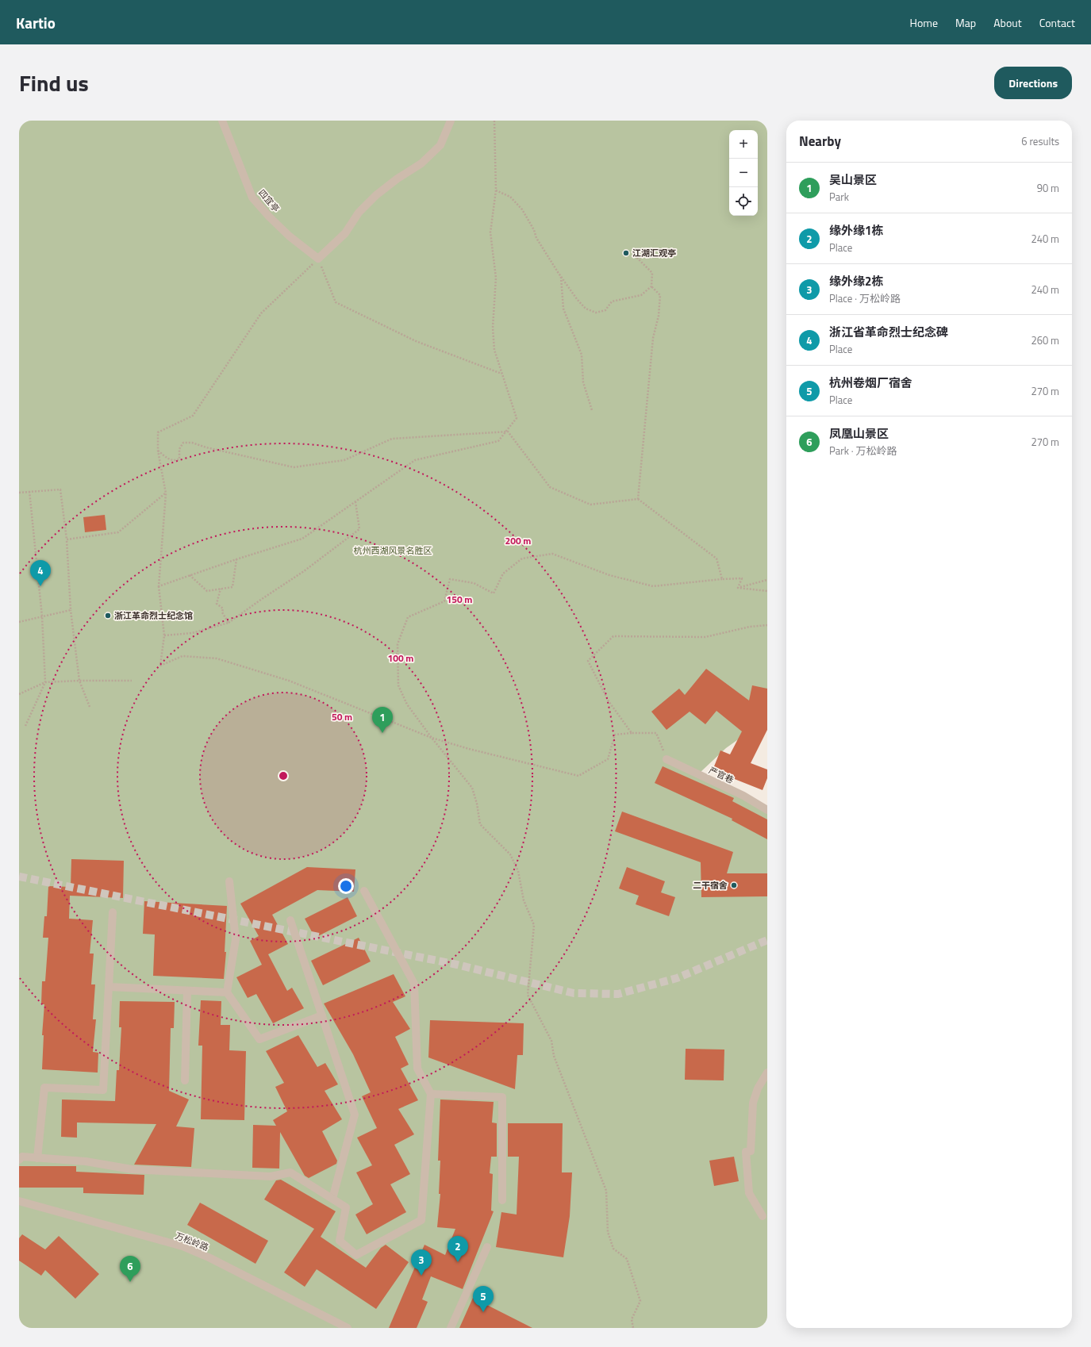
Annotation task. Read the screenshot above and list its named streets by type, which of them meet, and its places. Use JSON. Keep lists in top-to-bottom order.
{
  "streets": {
    "street": ["四宜亭", "严官巷", "万松岭路"]
  },
  "parks": ["杭州西湖风景名胜区"],
  "places": ["江湖汇观亭", "浙江革命烈士纪念馆", "二干宿舍"],
  "page": {
    "header": "Kartio",
    "nav": [
      "Home",
      "Map",
      "About",
      "Contact"
    ],
    "title": "Find us",
    "buttons": "Directions",
    "heading": ["Nearby", "6 results"],
    "map_buttons": ["+", "−"],
    "list": [
      {
        "mark": "1",
        "name": "吴山景区",
        "note": "Park",
        "value": "90 m"
      },
      {
        "mark": "2",
        "name": "缘外缘1栋",
        "note": "Place",
        "value": "240 m"
      },
      {
        "mark": "3",
        "name": "缘外缘2栋",
        "note": "Place · 万松岭路",
        "value": "240 m"
      },
      {
        "mark": "4",
        "name": "浙江省革命烈士纪念碑",
        "note": "Place",
        "value": "260 m"
      },
      {
        "mark": "5",
        "name": "杭州卷烟厂宿舍",
        "note": "Place",
        "value": "270 m"
      },
      {
        "mark": "6",
        "name": "凤凰山景区",
        "note": "Park · 万松岭路",
        "value": "270 m"
      }
    ],
    "pins": [
      "4",
      "1",
      "2",
      "3",
      "6",
      "5"
    ]
  },
  "rings": [
    "200 m",
    "150 m",
    "100 m",
    "50 m"
  ]
}
